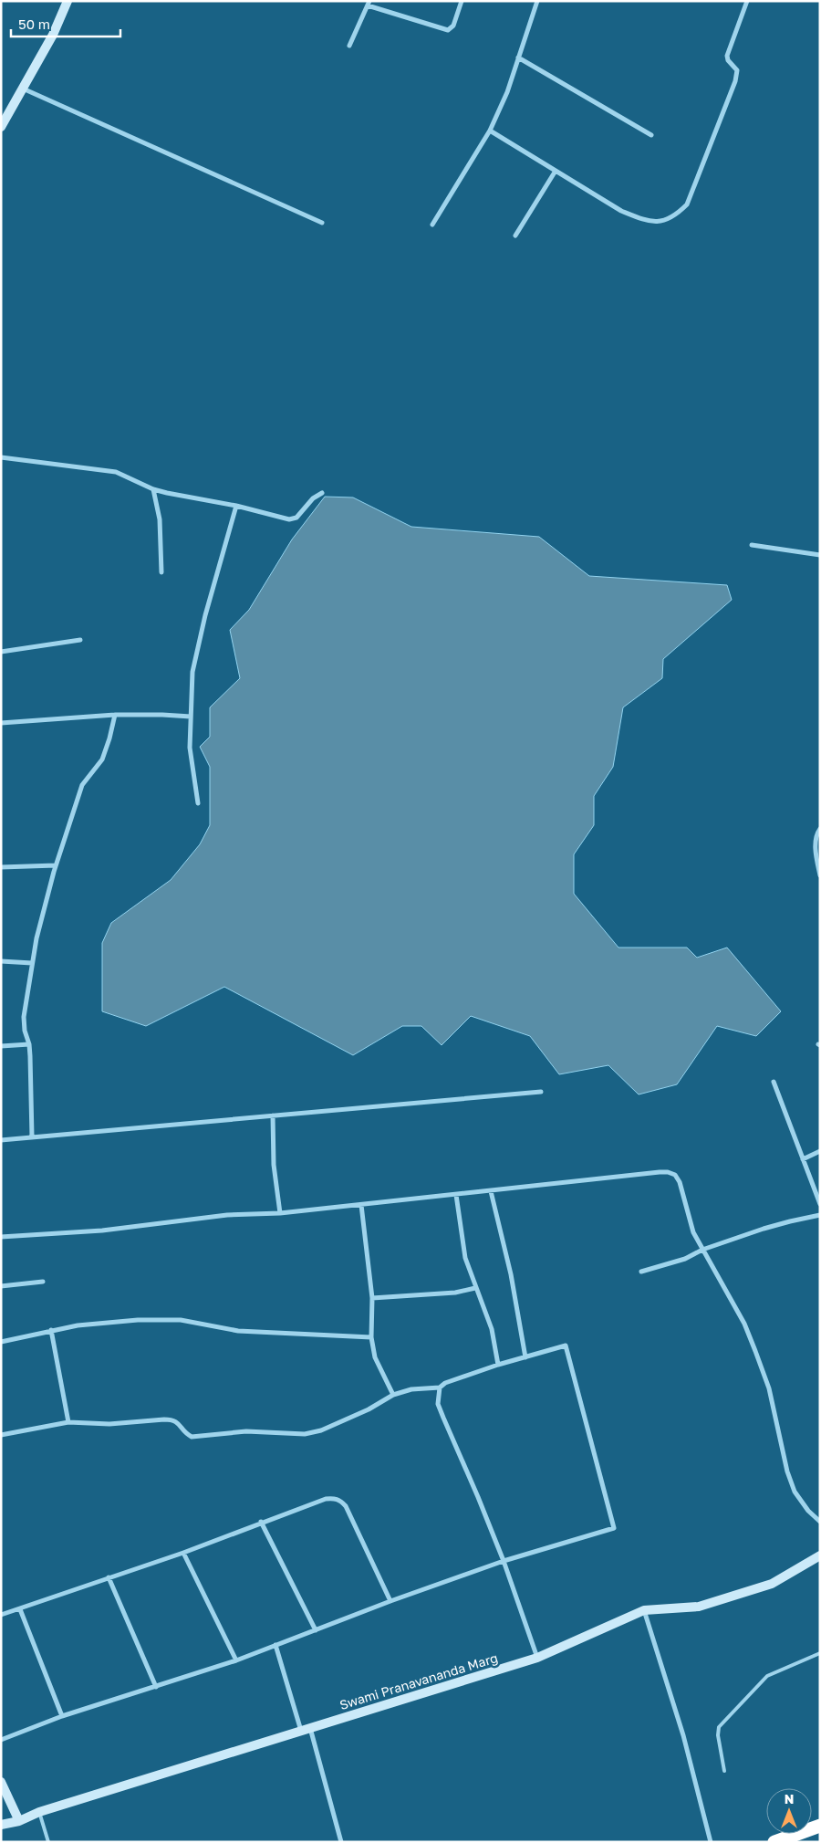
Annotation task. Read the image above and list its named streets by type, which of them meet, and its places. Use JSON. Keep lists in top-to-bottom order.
{
  "streets": {
    "street": ["Swami Pranavananda Marg"]
  },
  "scale_bar": "50 m",
  "north": "top"
}
